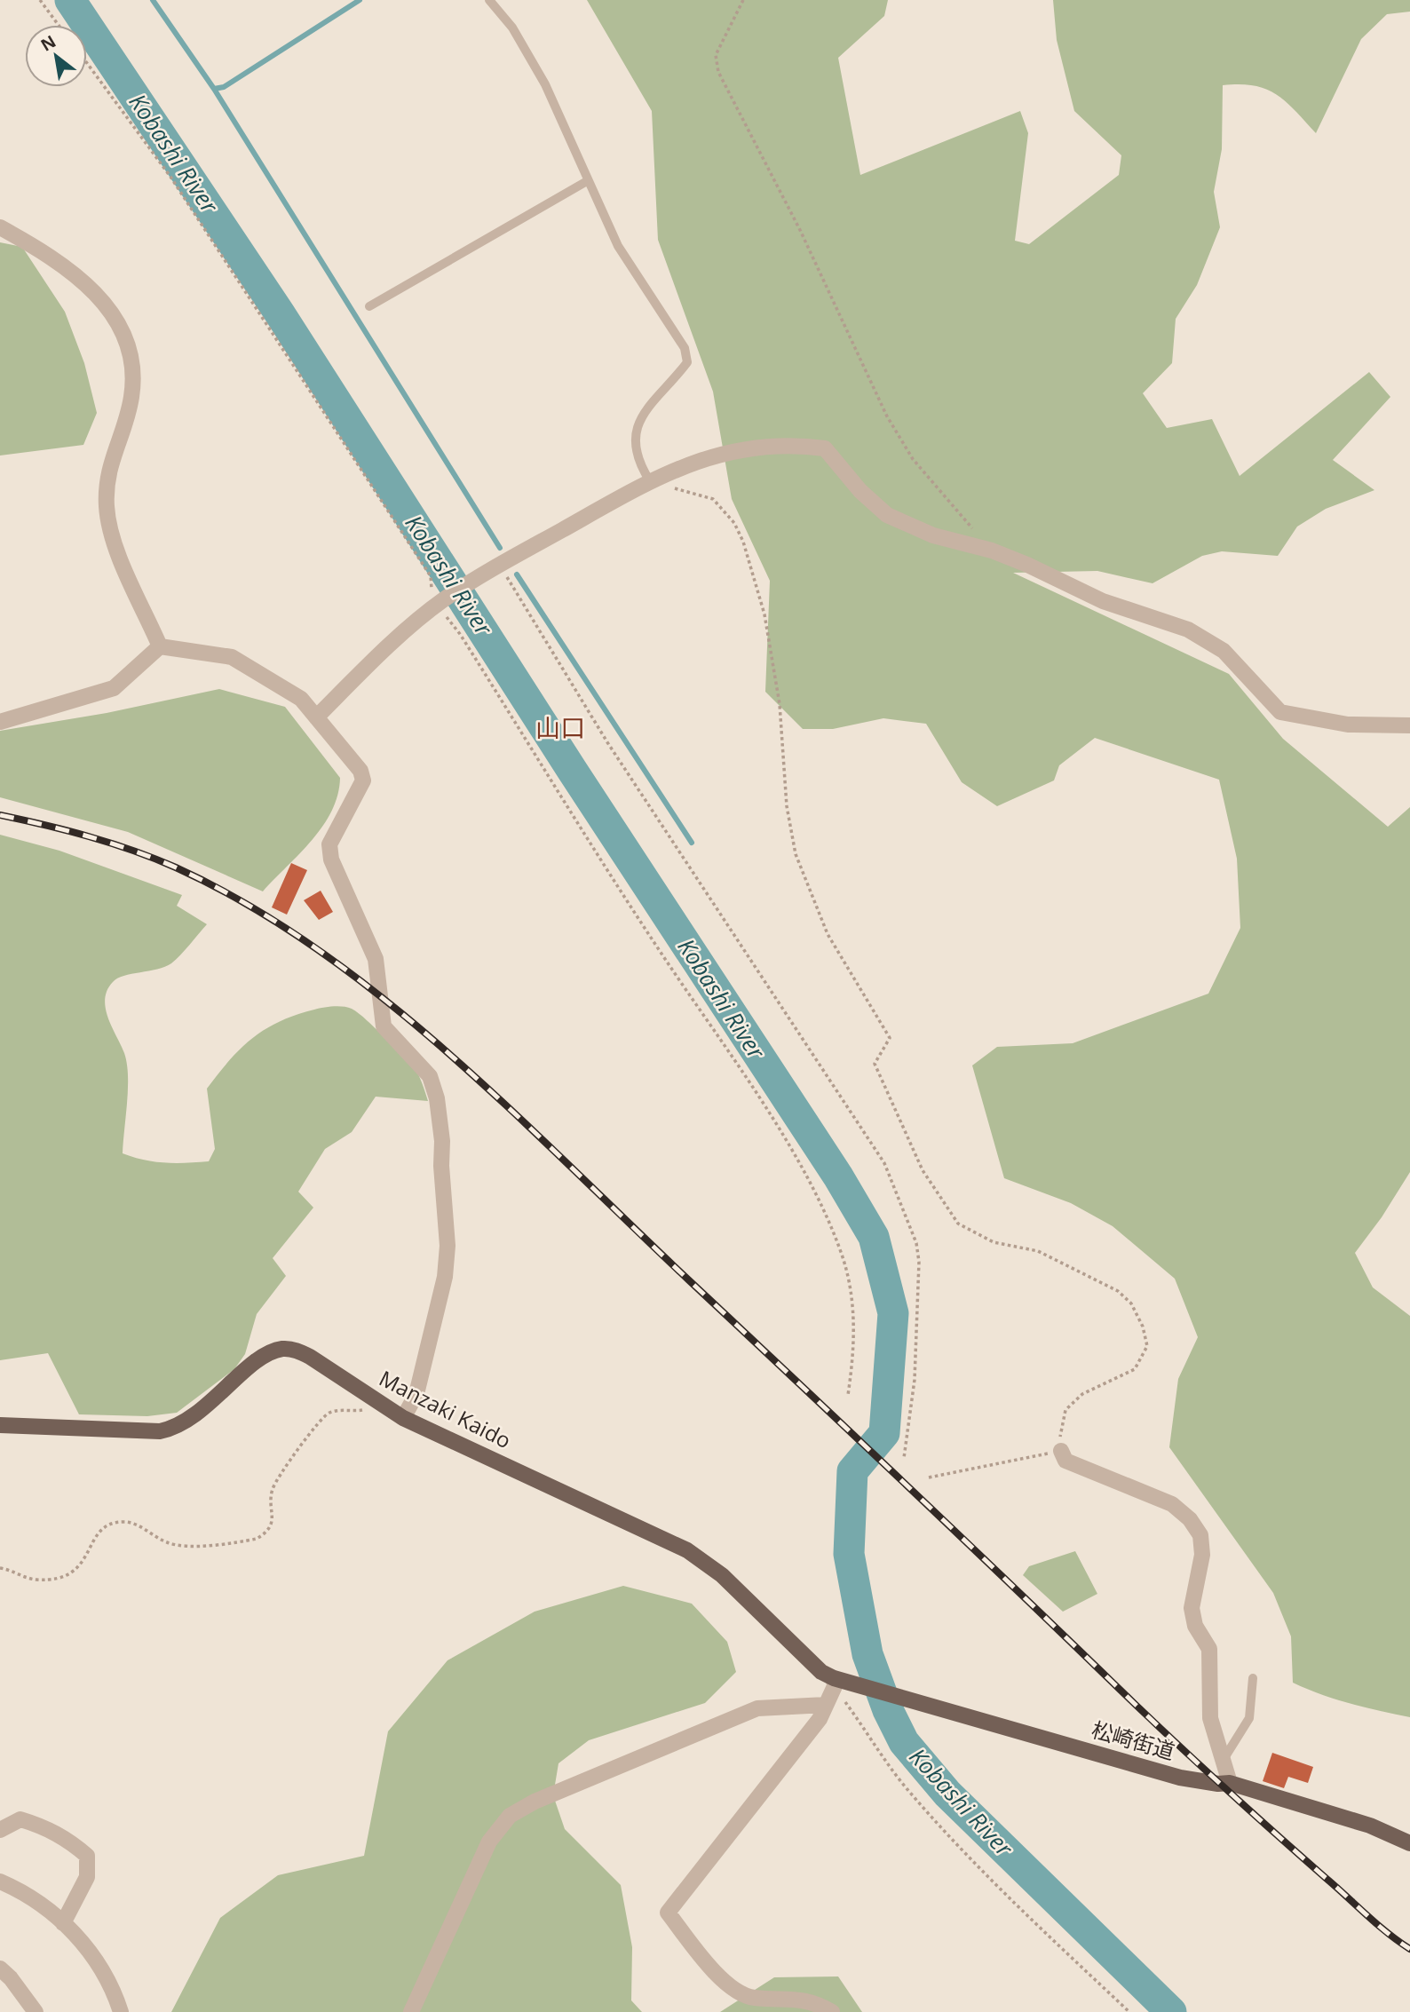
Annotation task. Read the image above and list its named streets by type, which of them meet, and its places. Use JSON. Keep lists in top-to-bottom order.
{
  "streets": {
    "main road": ["Manzaki Kaido", "松崎街道"]
  },
  "crossings": [
    ["Manzaki Kaido", "松崎街道"]
  ],
  "districts": ["山口"],
  "water": ["Kobashi River"],
  "north": "top left"
}
